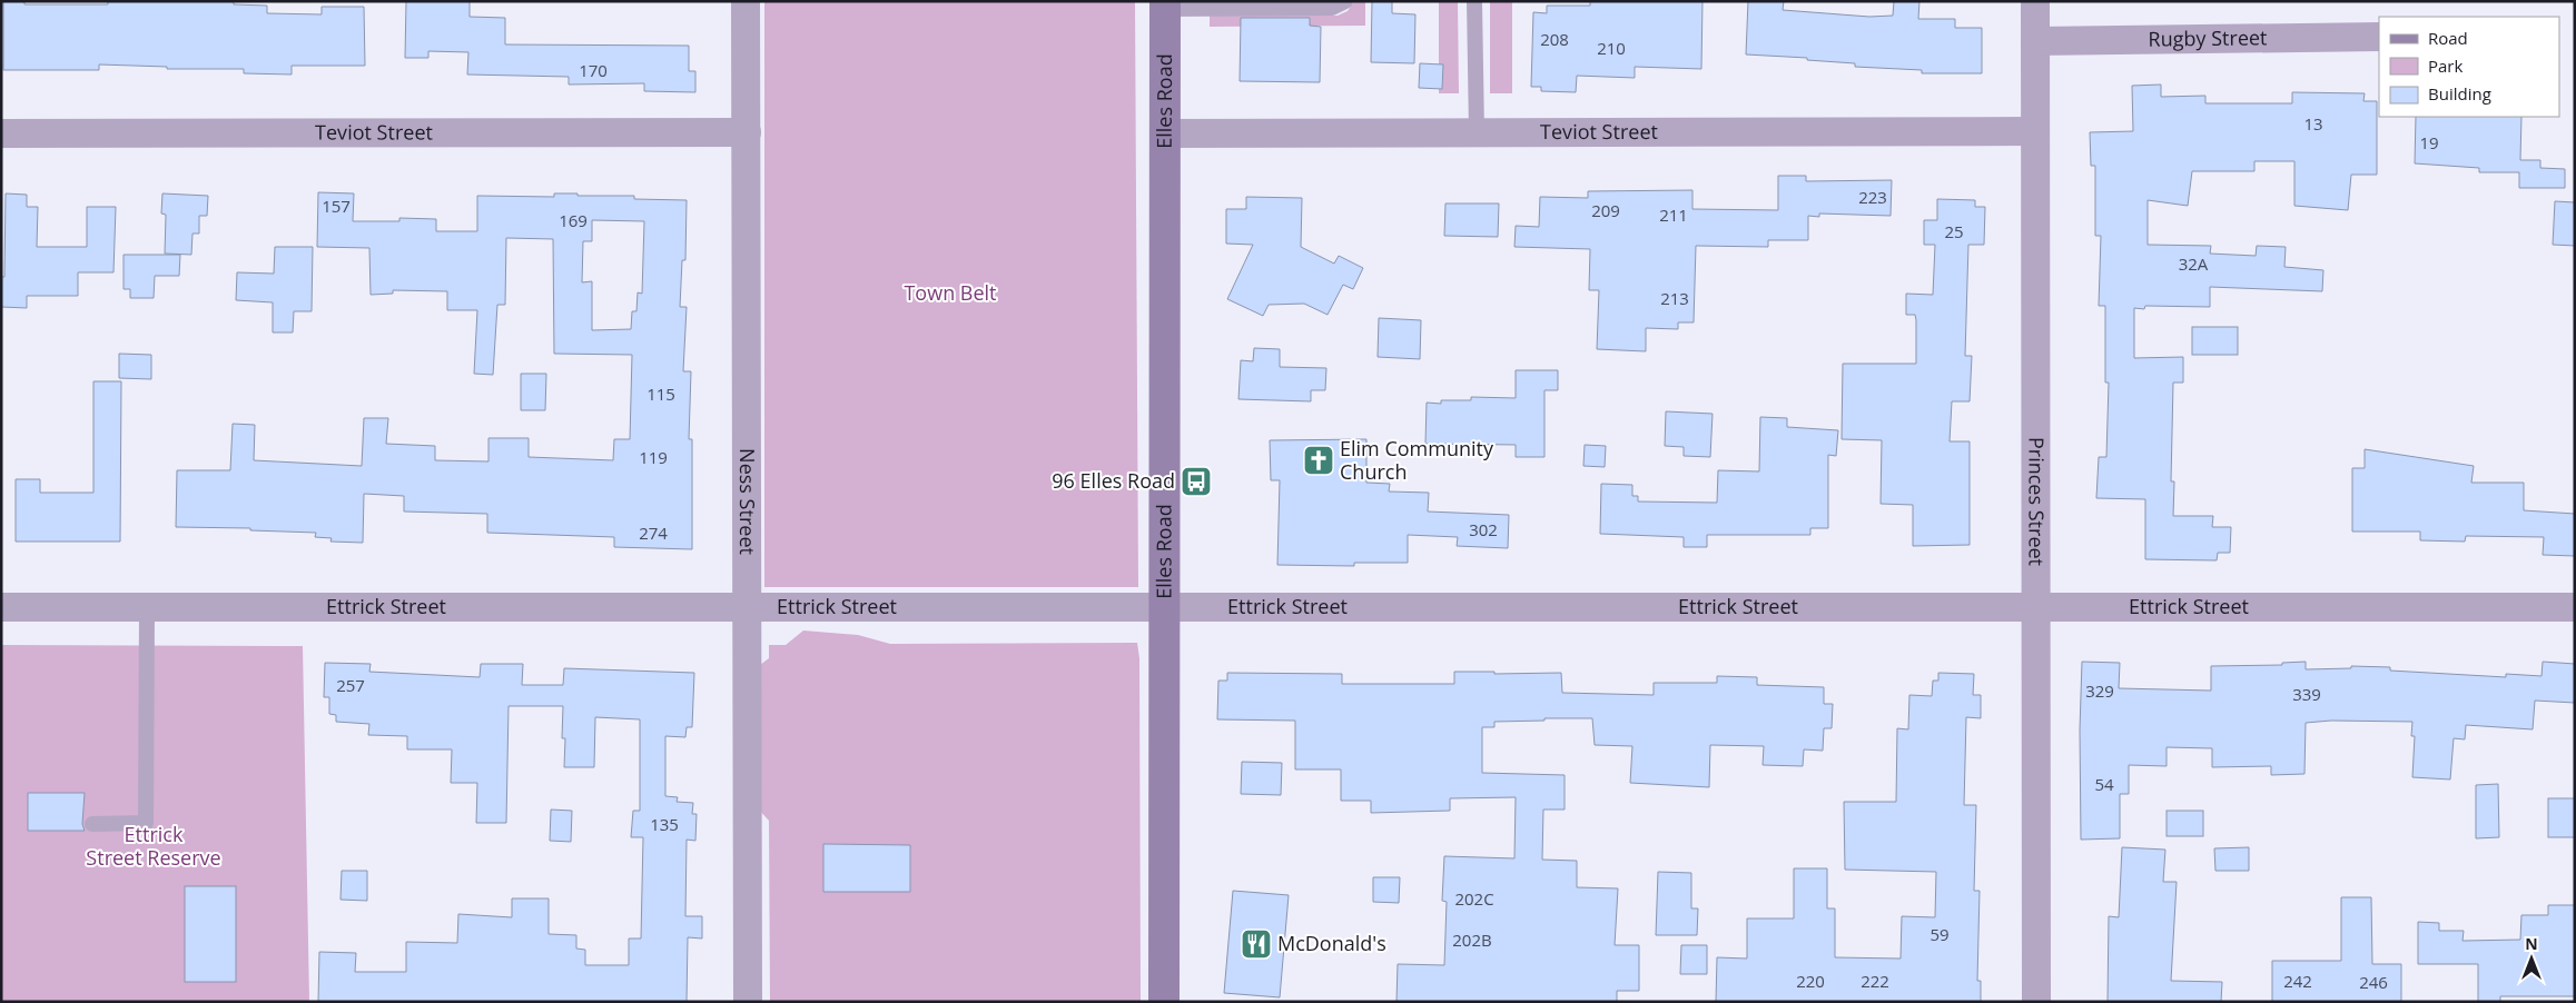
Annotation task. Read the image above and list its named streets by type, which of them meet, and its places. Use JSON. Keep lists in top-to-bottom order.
{
  "streets": {
    "main road": ["Elles Road"],
    "street": [
      "Rugby Street",
      "Teviot Street",
      "Ness Street",
      "Princes Street",
      "Ettrick Street"
    ]
  },
  "crossings": [
    ["Rugby Street", "Princes Street"],
    ["Elles Road", "Teviot Street"],
    ["Elles Road", "Ettrick Street"],
    ["Teviot Street", "Ness Street"],
    ["Teviot Street", "Princes Street"],
    ["Ness Street", "Ettrick Street"],
    ["Princes Street", "Ettrick Street"]
  ],
  "parks": ["Town Belt", "Ettrick Street Reserve"],
  "places": {
    "church": ["Elim Community Church"],
    "bus stop": ["96 Elles Road"],
    "restaurant": ["McDonald's"]
  },
  "house_numbers": [
    "208",
    "210",
    "170",
    "13",
    "19",
    "223",
    "157",
    "209",
    "211",
    "169",
    "25",
    "32A",
    "213",
    "115",
    "119",
    "302",
    "274",
    "257",
    "329",
    "339",
    "54",
    "135",
    "202C",
    "59",
    "202B",
    "220",
    "222",
    "242",
    "246"
  ],
  "legend": ["Road", "Park", "Building"],
  "north": "top"
}
